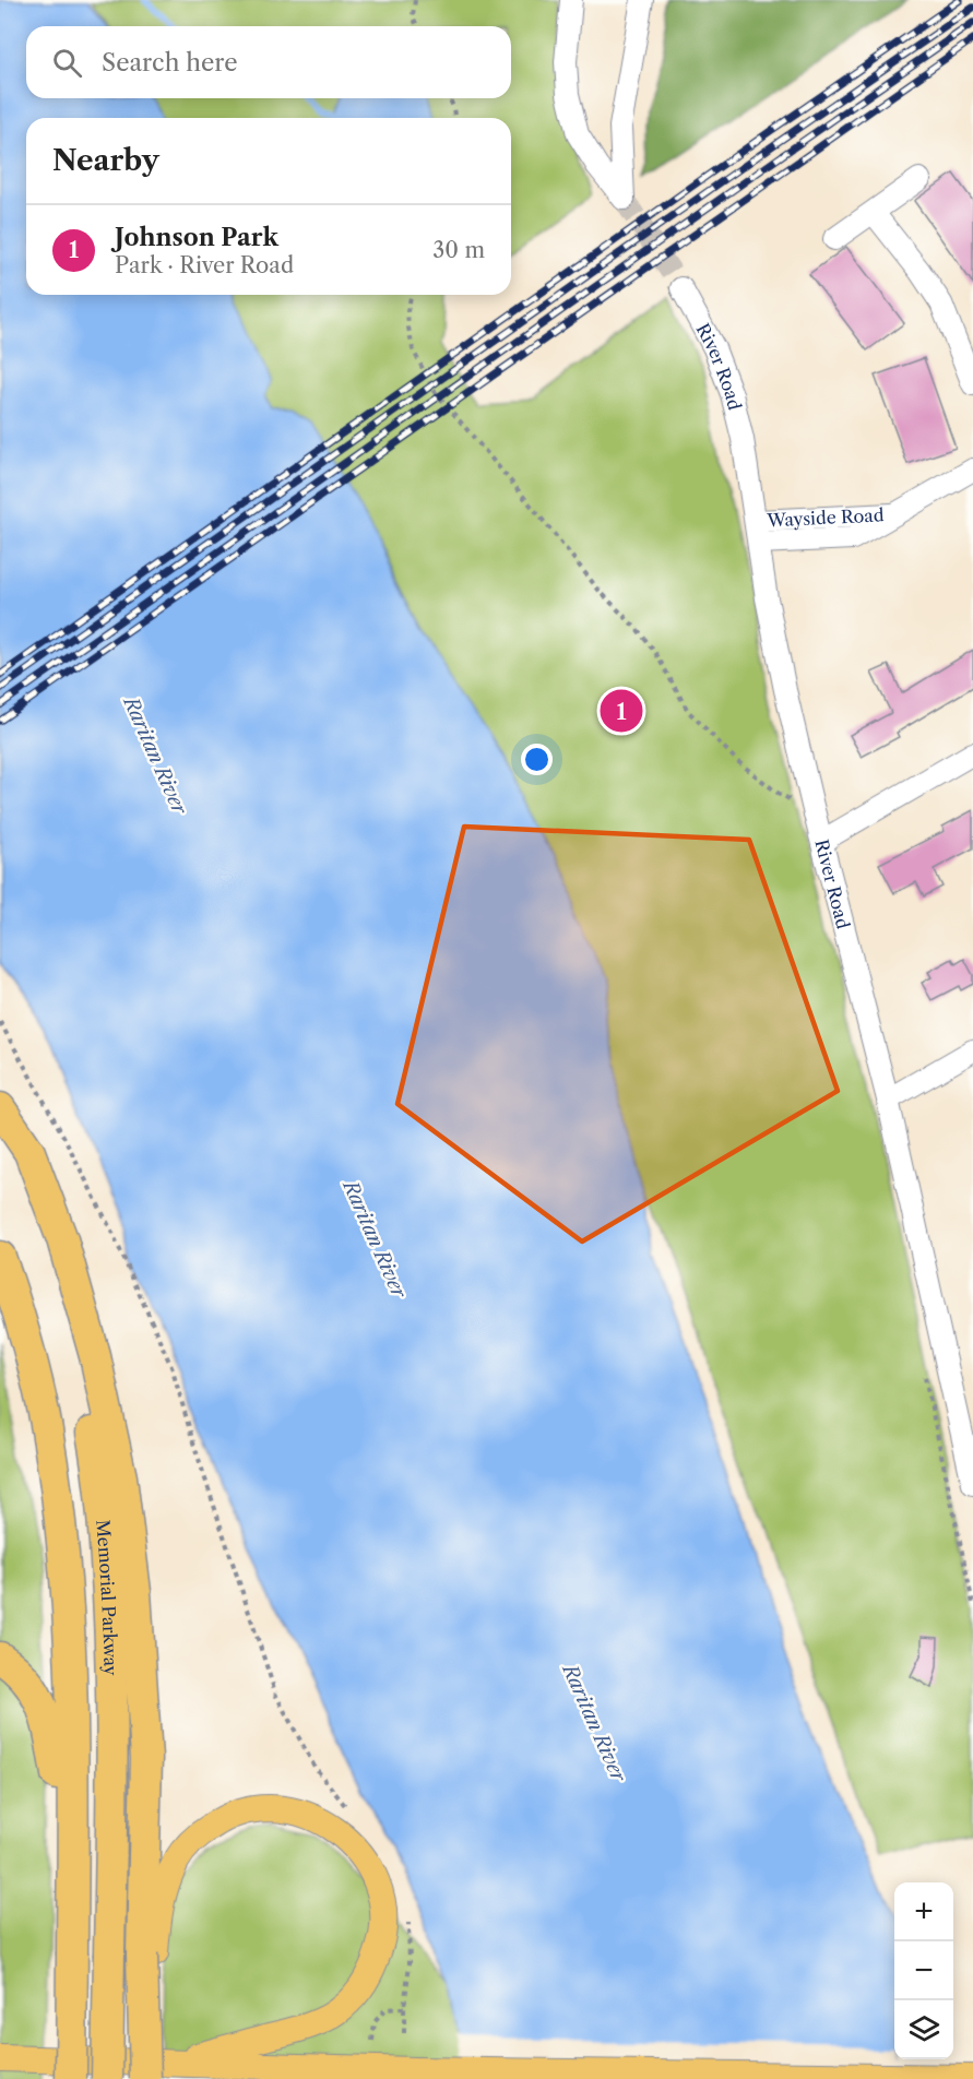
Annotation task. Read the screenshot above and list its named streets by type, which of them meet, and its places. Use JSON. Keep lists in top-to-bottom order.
{
  "streets": {
    "highway": ["Memorial Parkway"],
    "street": ["River Road", "Wayside Road"]
  },
  "crossings": [
    ["River Road", "Wayside Road"]
  ],
  "water": ["Raritan River"],
  "page": {
    "search": "Search here",
    "heading": "Nearby",
    "list": [
      {
        "mark": "1",
        "name": "Johnson Park",
        "note": "Park · River Road",
        "value": "30 m"
      }
    ],
    "pins": "1",
    "map_buttons": ["+", "−"]
  }
}
